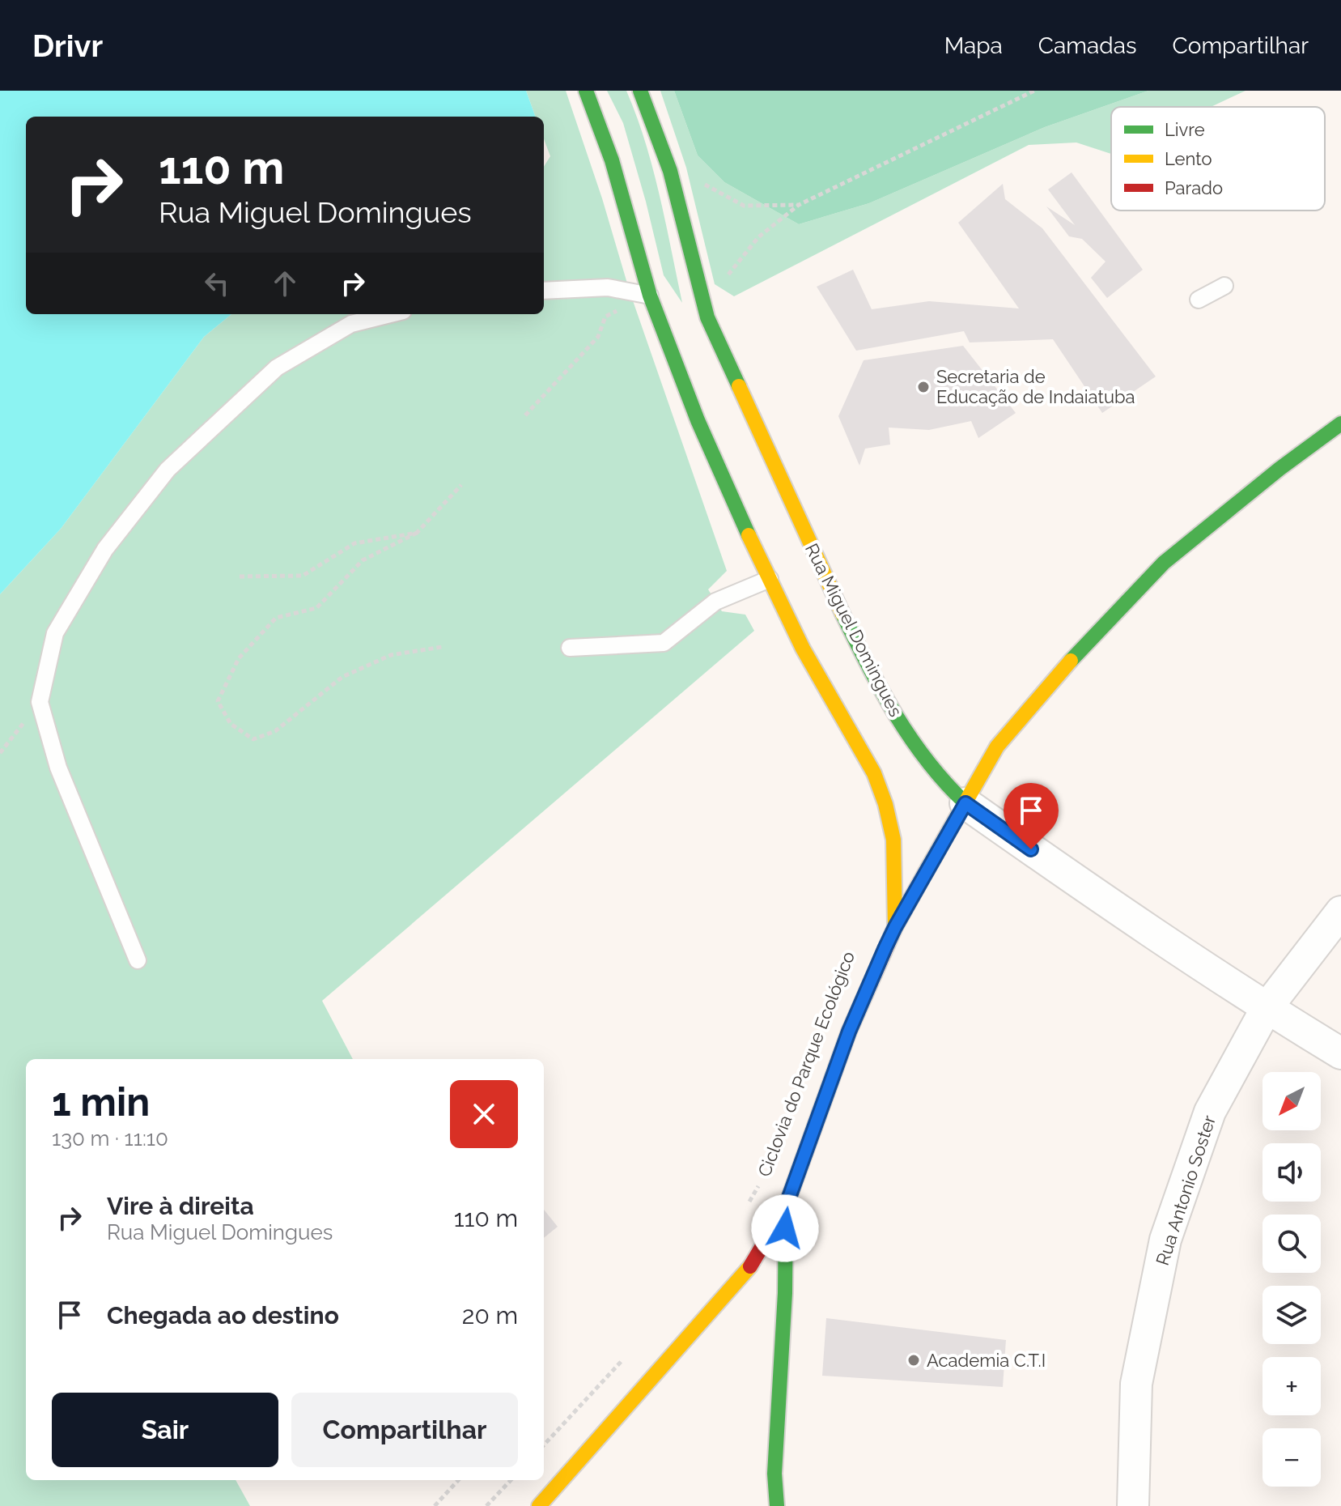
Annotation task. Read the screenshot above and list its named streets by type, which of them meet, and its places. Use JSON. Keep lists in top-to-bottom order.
{
  "streets": {
    "main road": ["Rua Miguel Domingues"],
    "street": ["Rua Antonio Soster"],
    "path": ["Ciclovia do Parque Ecológico"]
  },
  "crossings": [
    ["Rua Miguel Domingues", "Rua Antonio Soster"]
  ],
  "places": ["Secretaria de Educação de Indaiatuba", "Academia C.T.I"],
  "legend": ["Livre", "Lento", "Parado"],
  "north": "bottom left",
  "page": {
    "header": "Drivr",
    "nav": ["Mapa", "Camadas", "Compartilhar"],
    "turn": ["110 m", "Rua Miguel Domingues"],
    "heading": ["1 min", "130 m · 11:10"],
    "map_buttons": ["+", "−"],
    "list": [
      {
        "name": "Vire à direita",
        "note": "Rua Miguel Domingues",
        "value": "110 m"
      },
      {
        "name": "Chegada ao destino",
        "value": "20 m"
      }
    ],
    "buttons": ["Sair", "Compartilhar"]
  }
}
